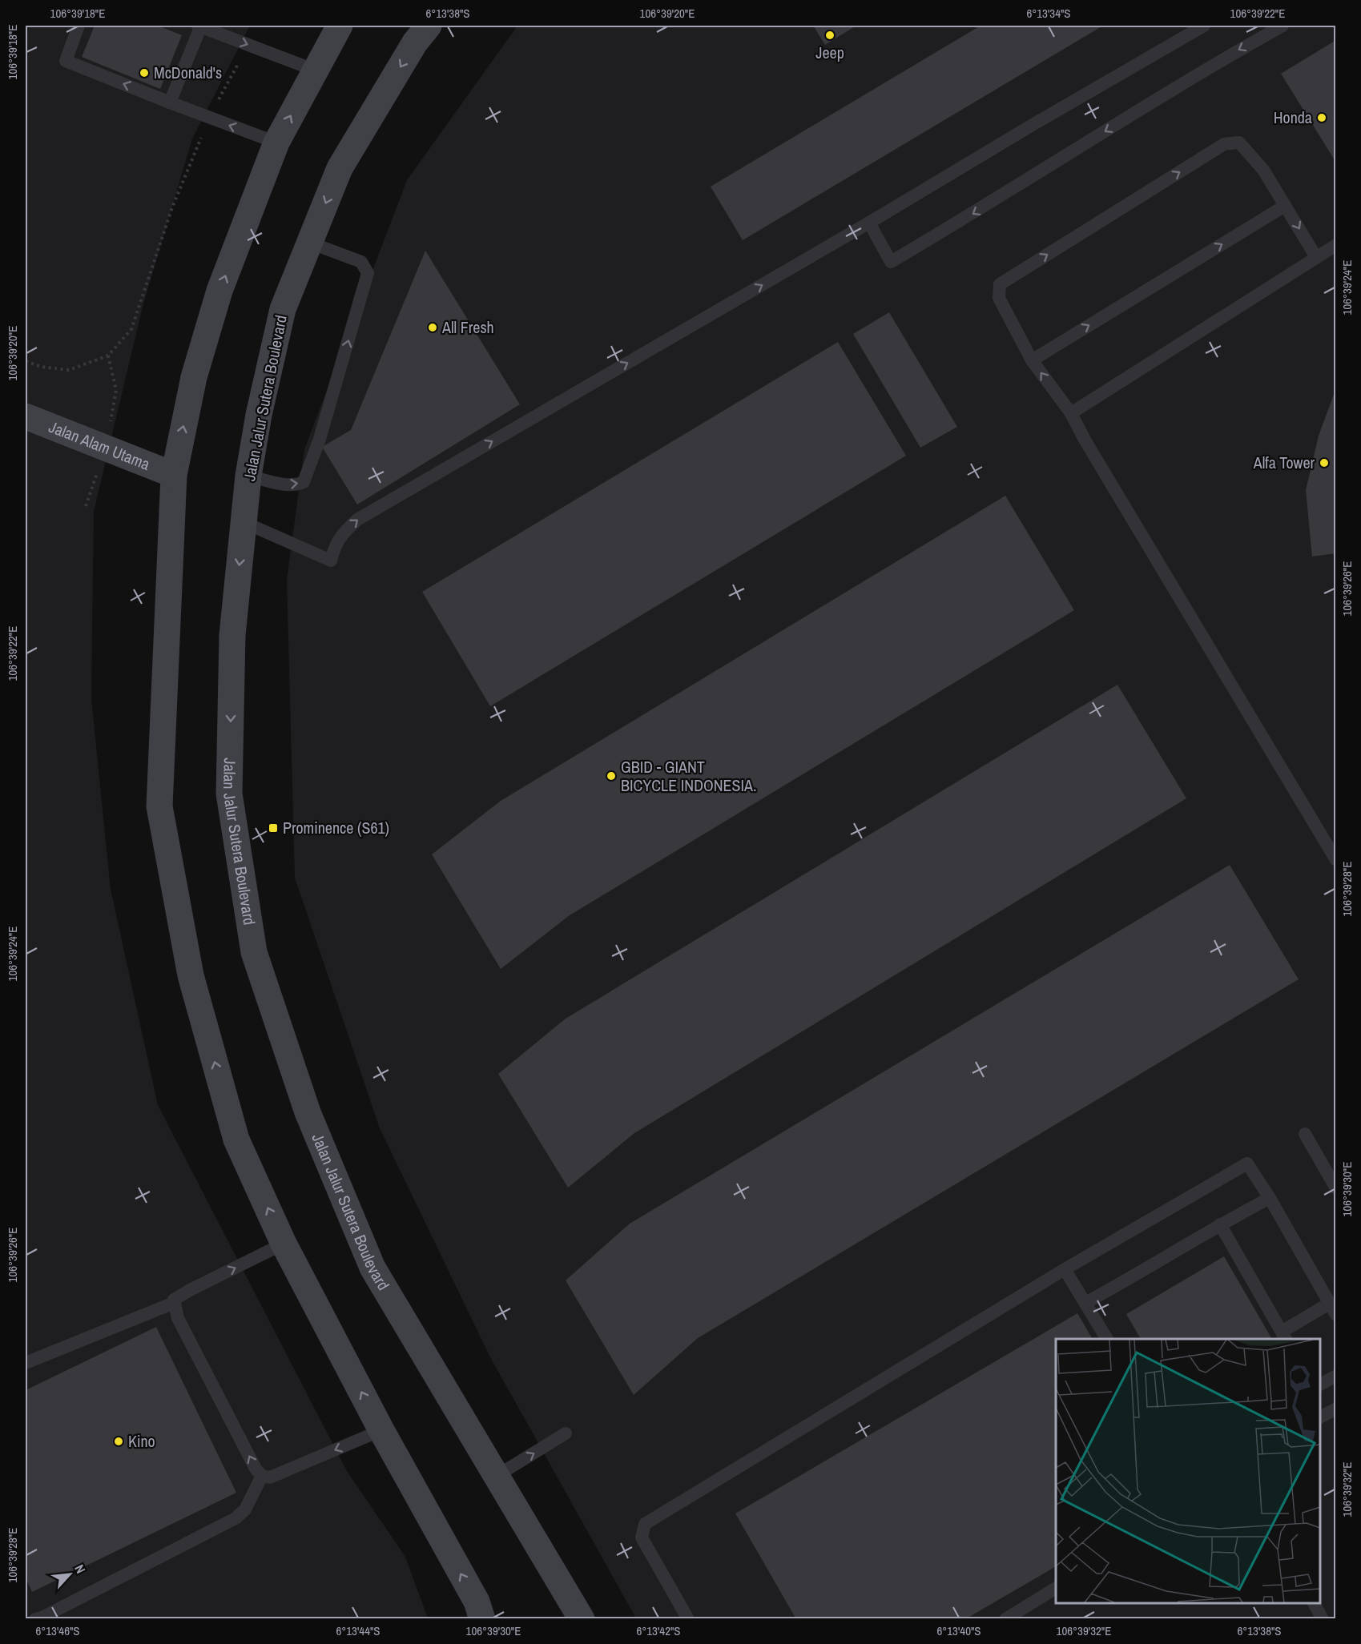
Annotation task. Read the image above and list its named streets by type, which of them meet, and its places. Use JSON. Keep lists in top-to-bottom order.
{
  "streets": {
    "main road": ["Jalan Jalur Sutera Boulevard", "Jalan Alam Utama"]
  },
  "places": {
    "other": [
      "Jeep",
      "McDonald's",
      "Honda",
      "All Fresh",
      "Alfa Tower",
      "GBID - GIANT BICYCLE INDONESIA.",
      "Kino"
    ],
    "transit": ["Prominence (S61)"]
  },
  "north": "top right",
  "coordinates": [
    "106°39'18\"E",
    "6°13'38\"S",
    "106°39'20\"E",
    "6°13'34\"S",
    "106°39'22\"E",
    "106°39'24\"E",
    "106°39'26\"E",
    "106°39'28\"E",
    "106°39'30\"E",
    "106°39'32\"E",
    "6°13'46\"S",
    "6°13'44\"S",
    "6°13'42\"S",
    "6°13'40\"S"
  ]
}
